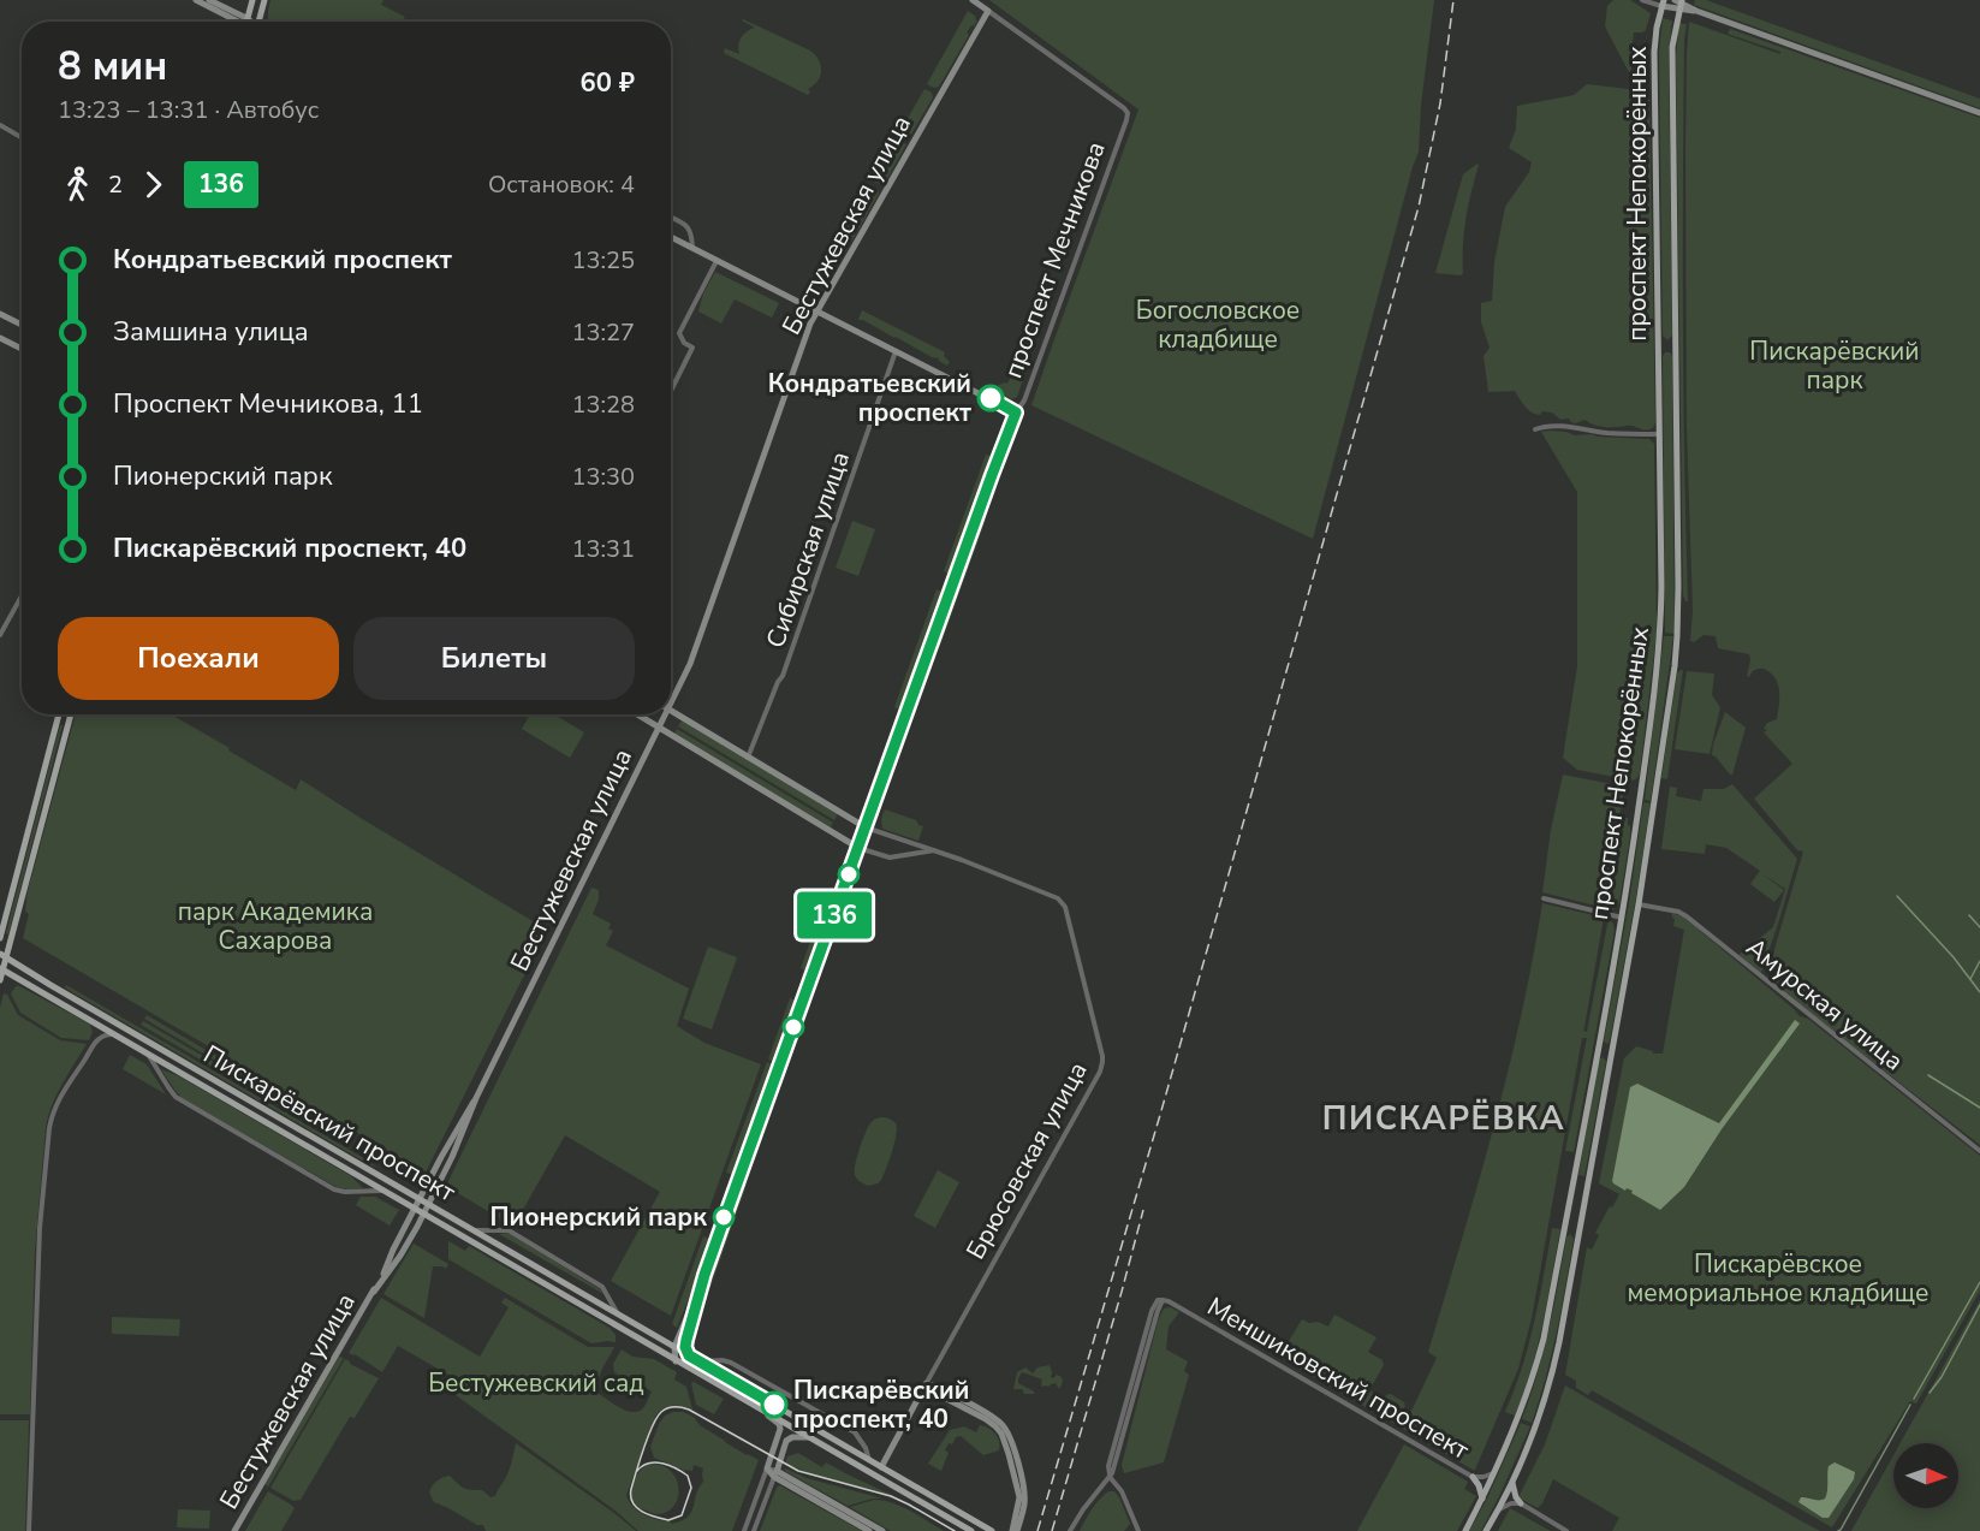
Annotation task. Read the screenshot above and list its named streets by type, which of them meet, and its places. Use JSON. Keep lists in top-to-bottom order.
{
  "streets": {
    "main road": ["проспект Непокорённых", "Пискарёвский проспект"],
    "street": [
      "Бестужевская улица",
      "проспект Мечникова",
      "Сибирская улица",
      "Амурская улица",
      "Брюсовская улица",
      "Меншиковский проспект"
    ]
  },
  "crossings": [
    ["проспект Непокорённых", "Амурская улица"],
    ["проспект Непокорённых", "Меншиковский проспект"],
    ["Бестужевская улица", "проспект Мечникова"],
    ["Бестужевская улица", "Пискарёвский проспект"],
    ["проспект Мечникова", "Пискарёвский проспект"],
    ["проспект Мечникова", "Брюсовская улица"],
    ["Пискарёвский проспект", "Брюсовская улица"]
  ],
  "districts": ["ПИСКАРЁВКА"],
  "parks": [
    "Богословское кладбище",
    "Пискарёвский парк",
    "парк Академика Сахарова",
    "Пискарёвское мемориальное кладбище",
    "Бестужевский сад"
  ],
  "places": ["Кондратьевский проспект", "Пионерский парк", "Пискарёвский проспект, 40"],
  "lines": ["bus line 136"],
  "north": "right",
  "page": {
    "on_map": "136",
    "heading": ["8 мин", "13:23 – 13:31 · Автобус", "60 ₽"],
    "legs": ["2", "136", "Остановок: 4"],
    "list": [
      {
        "name": "Кондратьевский проспект",
        "value": "13:25"
      },
      {
        "name": "Замшина улица",
        "value": "13:27"
      },
      {
        "name": "Проспект Мечникова, 11",
        "value": "13:28"
      },
      {
        "name": "Пионерский парк",
        "value": "13:30"
      },
      {
        "name": "Пискарёвский проспект, 40",
        "value": "13:31"
      }
    ],
    "buttons": ["Поехали", "Билеты"]
  }
}
